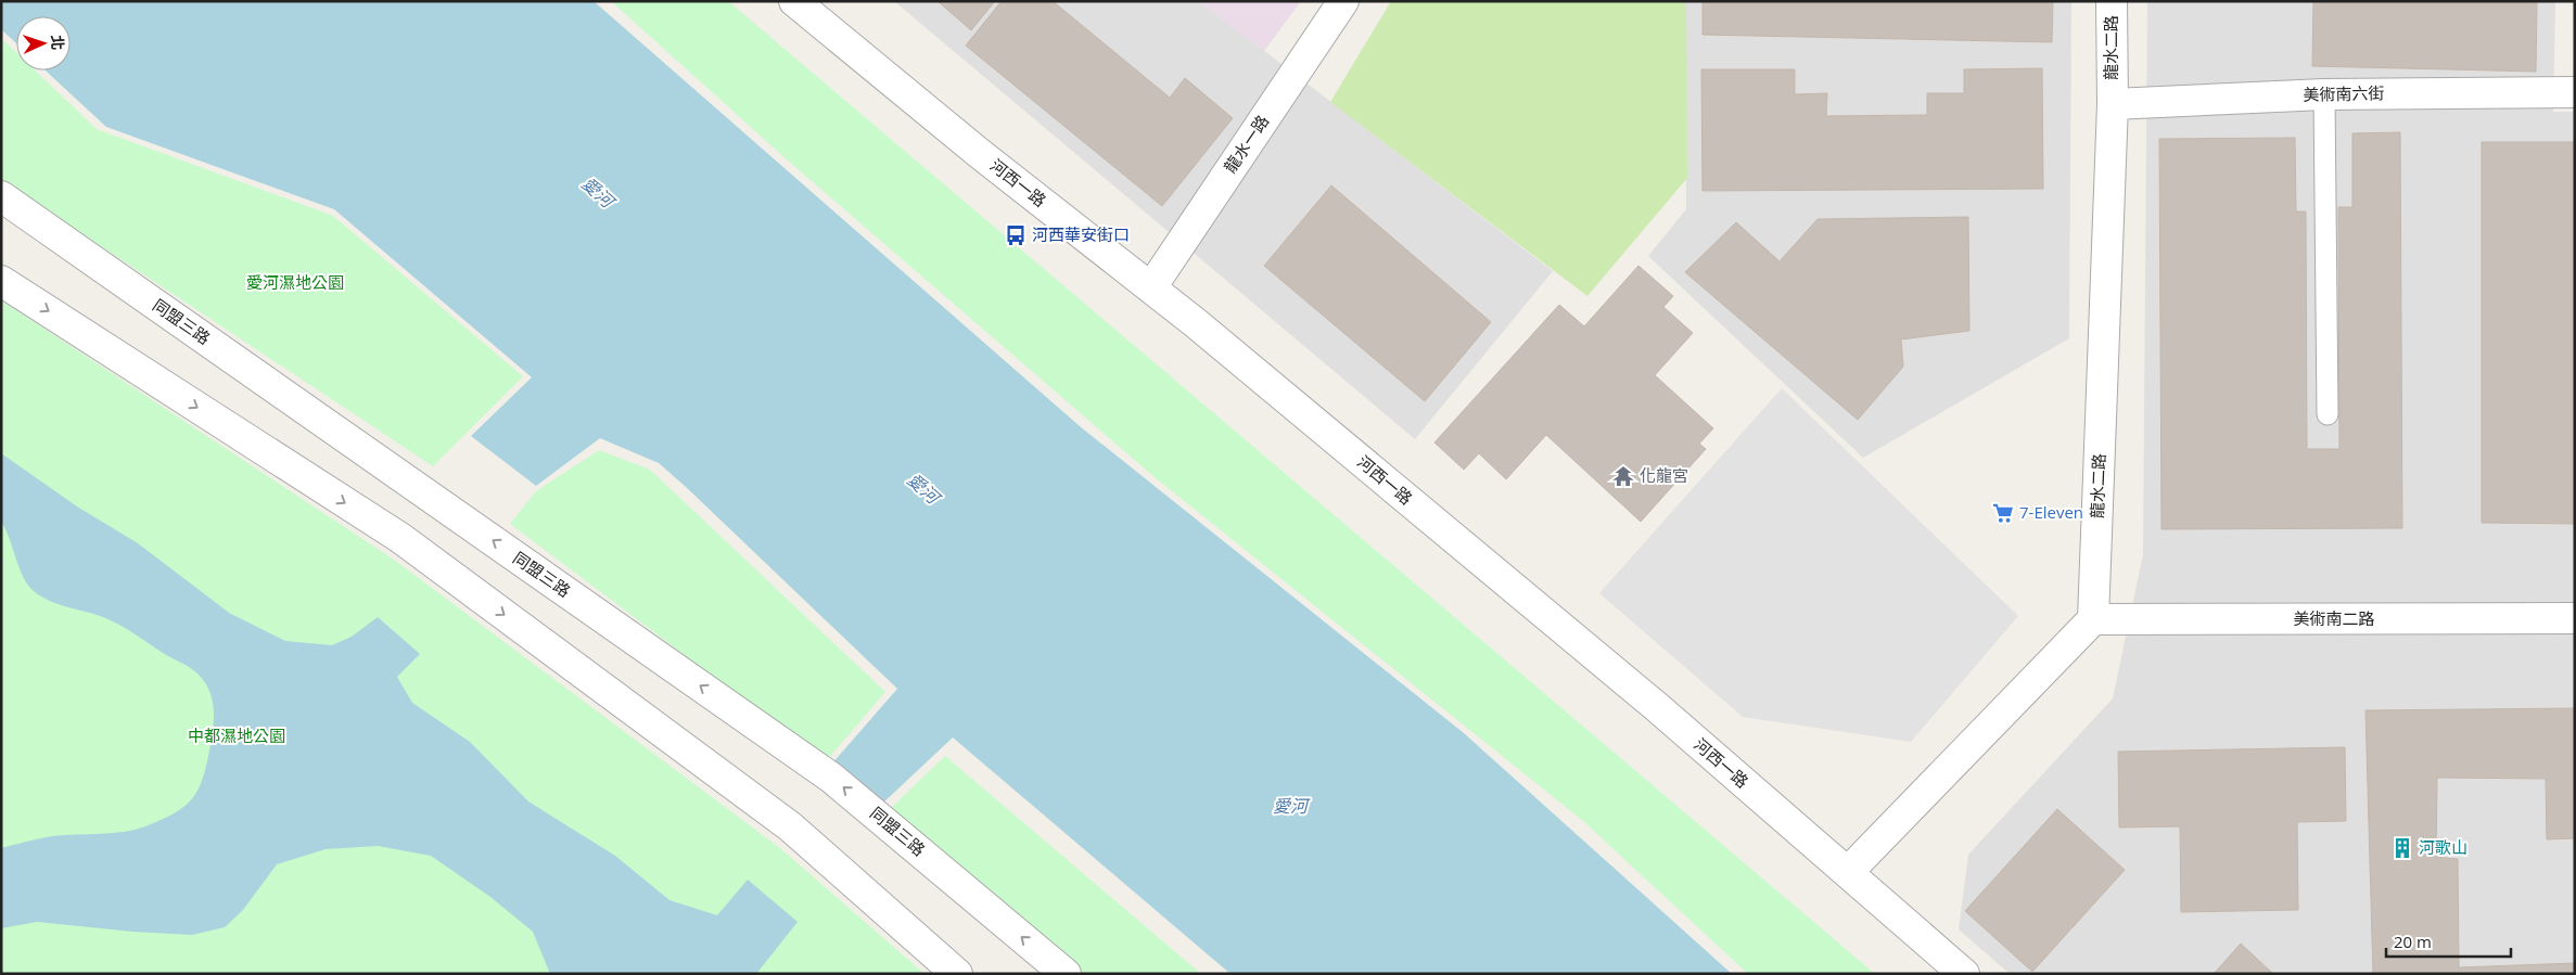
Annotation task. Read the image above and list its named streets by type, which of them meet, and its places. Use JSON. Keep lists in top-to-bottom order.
{
  "streets": {
    "street": [
      "龍水二路",
      "美術南六街",
      "龍水一路",
      "河西一路",
      "同盟三路",
      "美術南二路"
    ]
  },
  "crossings": [
    ["龍水二路", "美術南六街"],
    ["龍水二路", "美術南二路"],
    ["龍水一路", "河西一路"]
  ],
  "water": ["愛河"],
  "parks": ["愛河濕地公園", "中都濕地公園"],
  "places": {
    "bus stop": ["河西華安街口"],
    "temple": ["化龍宮"],
    "supermarket": ["7-Eleven"],
    "building": ["河歌山"]
  },
  "scale_bar": "20 m",
  "north": "right"
}
